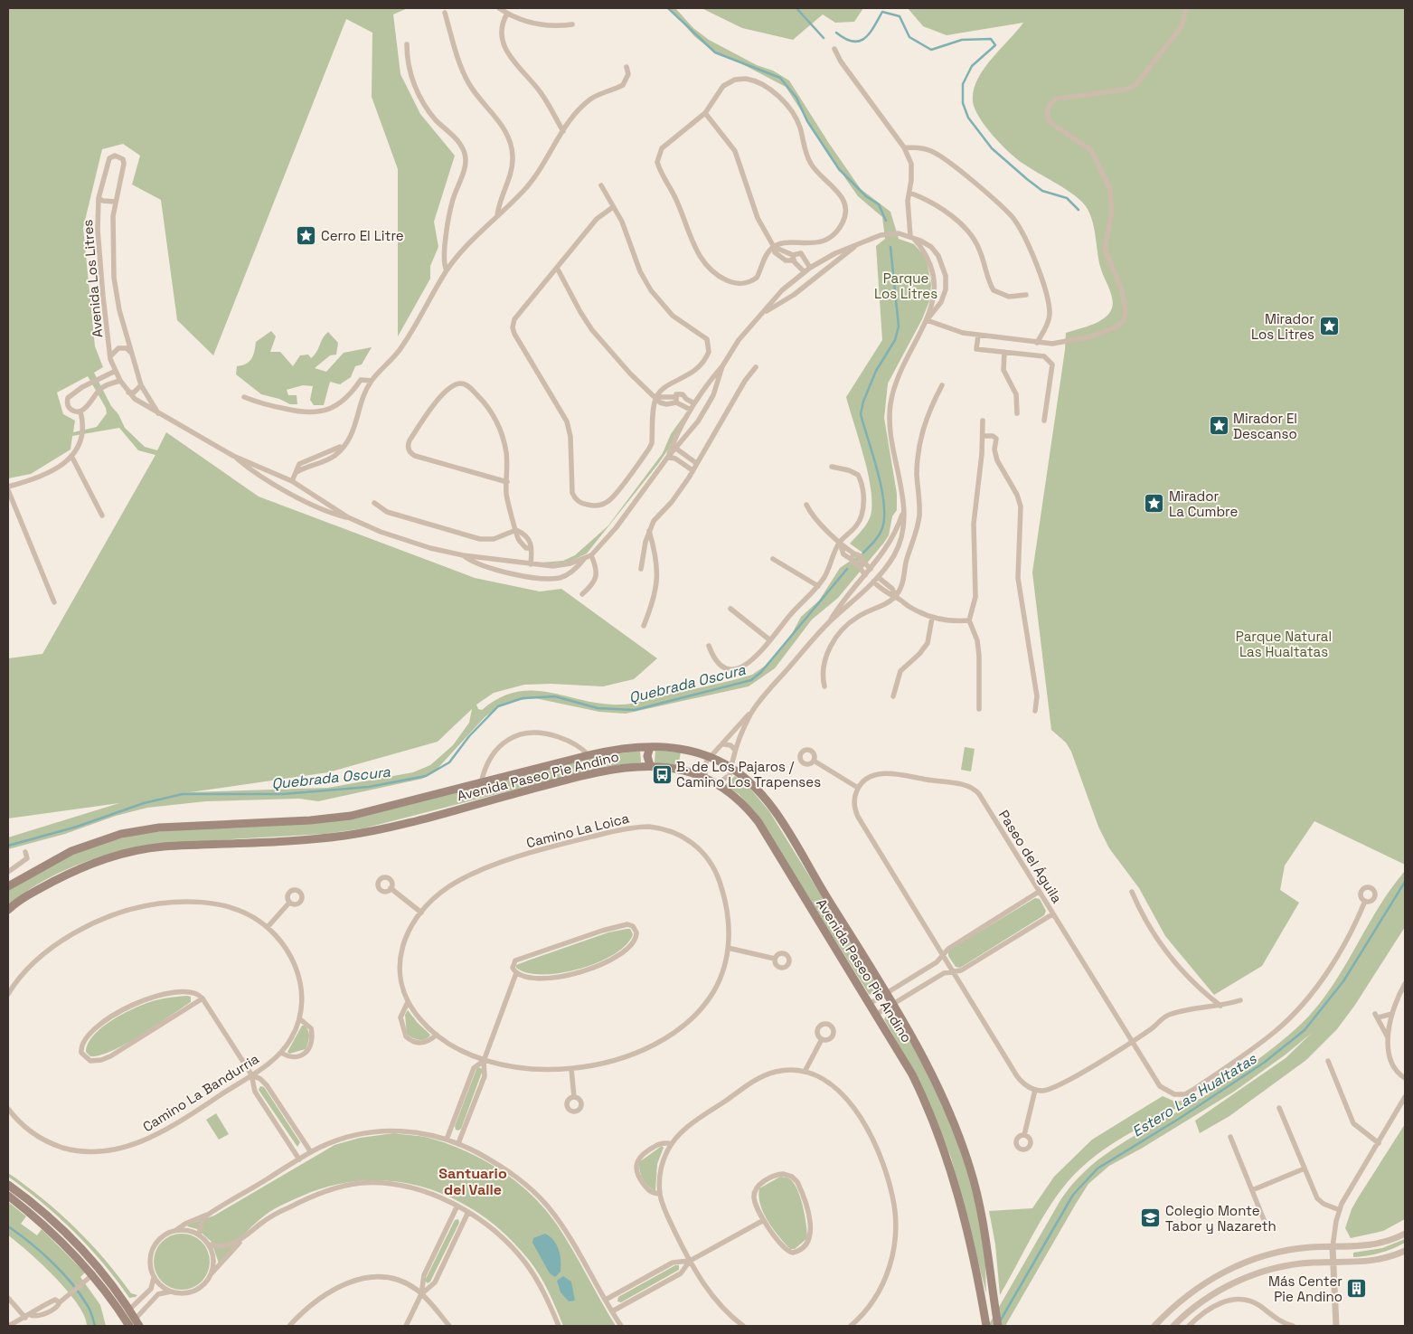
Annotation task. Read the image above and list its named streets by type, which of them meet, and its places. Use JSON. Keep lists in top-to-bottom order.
{
  "streets": {
    "main road": ["Avenida Paseo Pie Andino"],
    "street": [
      "Avenida Los Litres",
      "Camino La Loica",
      "Paseo del Águila",
      "Camino La Bandurria"
    ]
  },
  "crossings": [
    ["Avenida Los Litres", "Avenida Paseo Pie Andino"]
  ],
  "districts": ["Santuario del Valle"],
  "water": ["Quebrada Oscura", "Estero Las Hualtatas"],
  "parks": ["Parque Los Litres", "Parque Natural Las Hualtatas"],
  "places": {
    "place": [
      "Cerro El Litre",
      "Mirador Los Litres",
      "Mirador El Descanso",
      "Mirador La Cumbre"
    ],
    "bus stop": ["B. de Los Pajaros / Camino Los Trapenses"],
    "school or university": ["Colegio Monte Tabor y Nazareth"],
    "building": ["Más Center Pie Andino"]
  }
}
